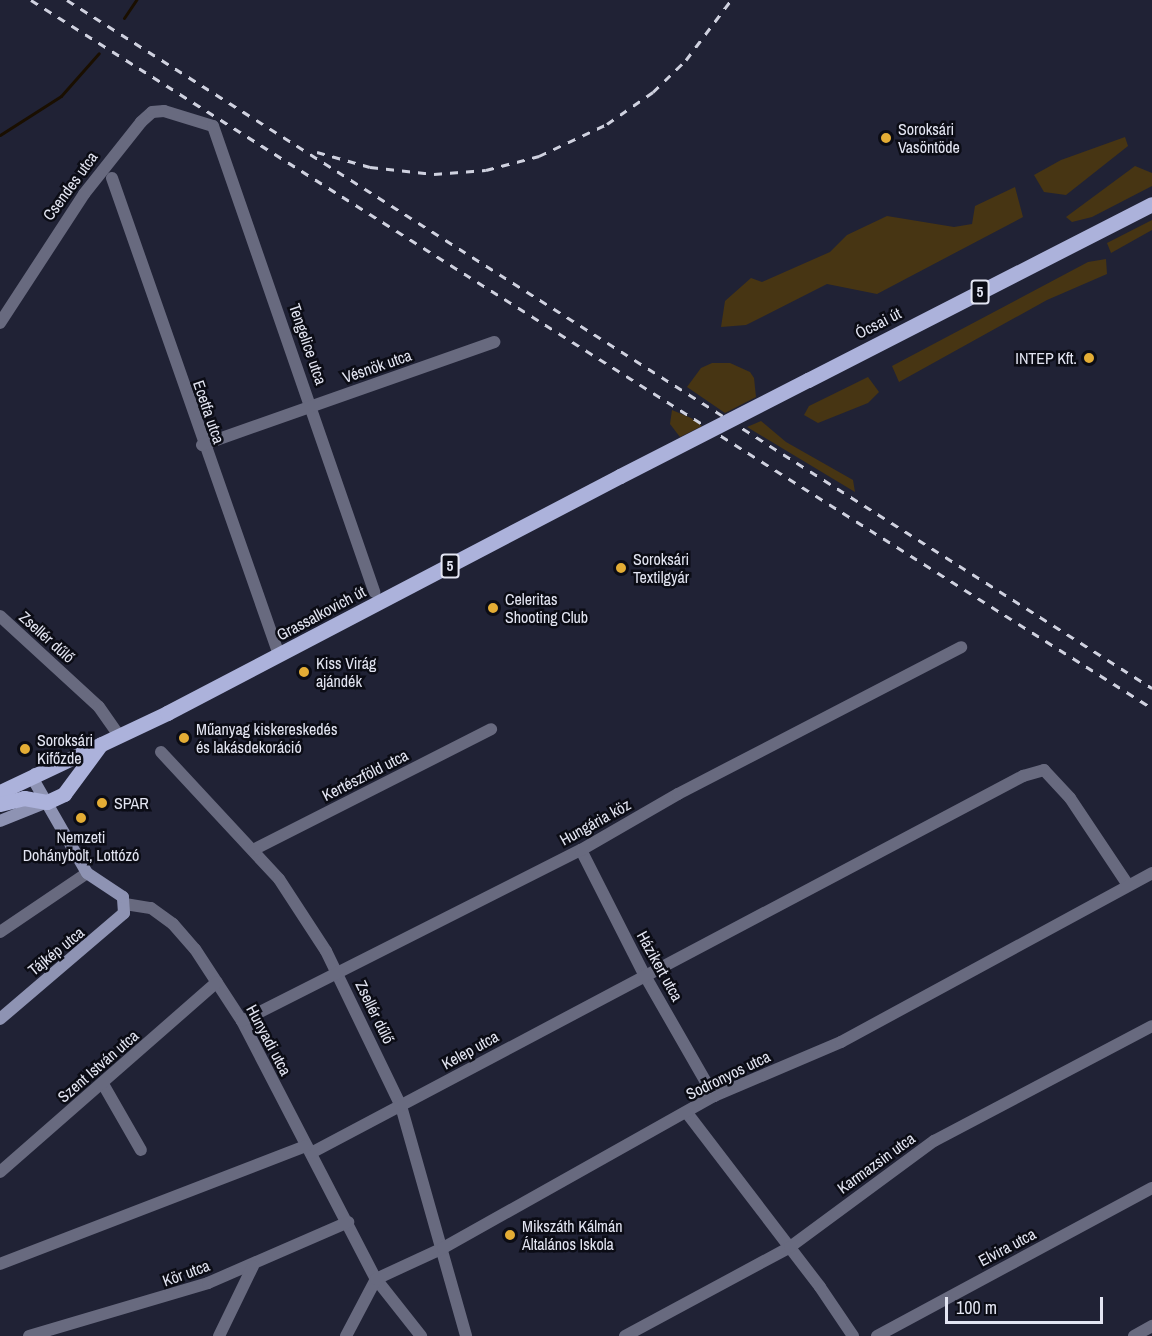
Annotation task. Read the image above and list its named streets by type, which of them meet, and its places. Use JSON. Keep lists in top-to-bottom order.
{
  "streets": {
    "main road": ["5", "Ócsai út", "Grassalkovich út"],
    "street": [
      "Csendes utca",
      "Tengelice utca",
      "Vésnök utca",
      "Ecetfa utca",
      "Zsellér dűlő",
      "Kertészföld utca",
      "Hungária köz",
      "Tájkép utca",
      "Házikert utca",
      "Hunyadi utca",
      "Kelep utca",
      "Szent István utca",
      "Sodronyos utca",
      "Karmazsin utca",
      "Elvira utca",
      "Kör utca"
    ]
  },
  "crossings": [
    ["Csendes utca", "Tengelice utca"],
    ["Ócsai út", "Grassalkovich út"],
    ["Tengelice utca", "Vésnök utca"],
    ["Vésnök utca", "Ecetfa utca"],
    ["Ecetfa utca", "Grassalkovich út"],
    ["Grassalkovich út", "Zsellér dűlő"],
    ["Zsellér dűlő", "Kertészföld utca"],
    ["Zsellér dűlő", "Hungária köz"],
    ["Zsellér dűlő", "Kelep utca"],
    ["Zsellér dűlő", "Sodronyos utca"],
    ["Hungária köz", "Házikert utca"],
    ["Hungária köz", "Hunyadi utca"],
    ["Tájkép utca", "Hunyadi utca"],
    ["Házikert utca", "Kelep utca"],
    ["Házikert utca", "Sodronyos utca"],
    ["Hunyadi utca", "Kelep utca"],
    ["Hunyadi utca", "Szent István utca"],
    ["Hunyadi utca", "Sodronyos utca"],
    ["Hunyadi utca", "Kör utca"],
    ["Kelep utca", "Sodronyos utca"]
  ],
  "places": [
    "Soroksári Vasöntöde",
    "INTEP Kft.",
    "Soroksári Textilgyár",
    "Celeritas Shooting Club",
    "Kiss Virág ajándék",
    "Műanyag kiskereskedés és lakásdekoráció",
    "Soroksári Kifőzde",
    "SPAR",
    "Nemzeti Dohánybolt, Lottózó",
    "Mikszáth Kálmán Általános Iskola"
  ],
  "scale_bar": "100 m"
}
